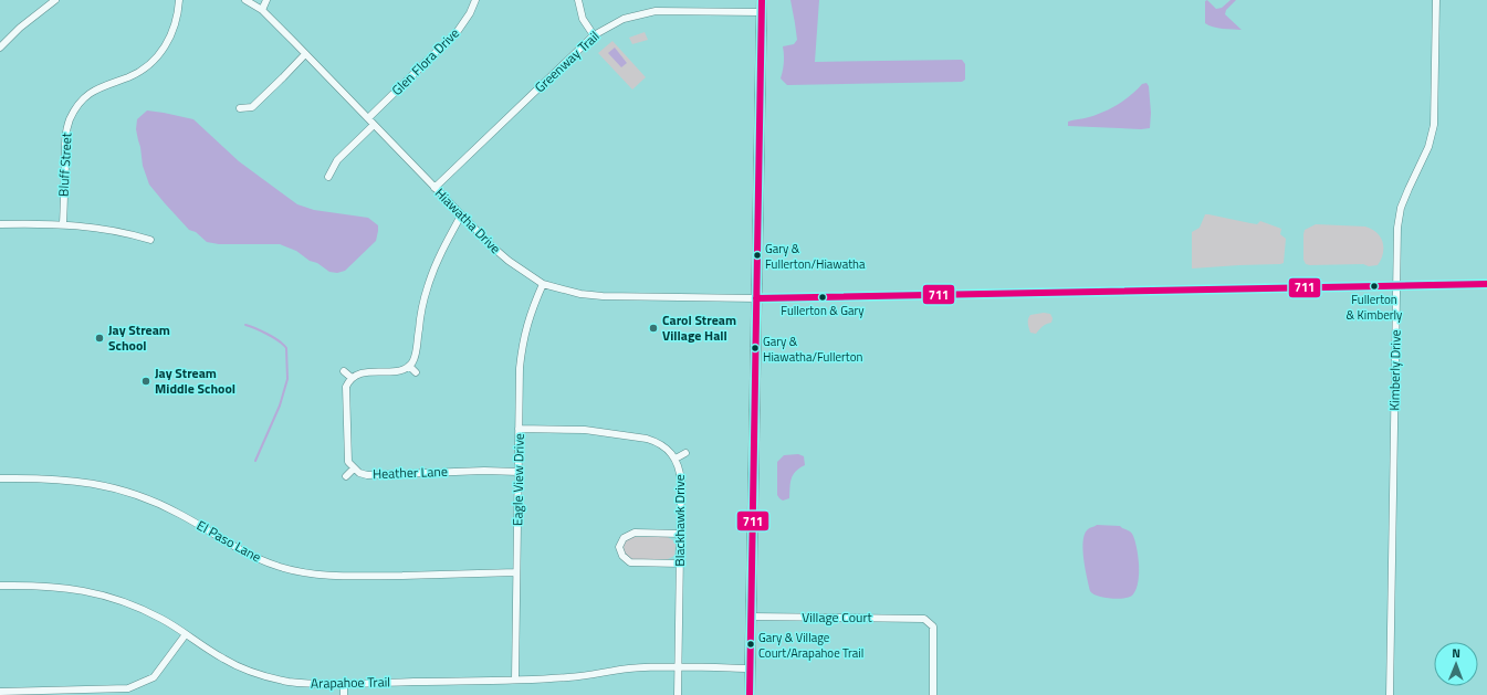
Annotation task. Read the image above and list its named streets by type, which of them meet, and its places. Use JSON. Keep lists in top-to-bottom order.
{
  "streets": {
    "street": [
      "Glen Flora Drive",
      "Greenway Trail",
      "Bluff Street",
      "Hiawatha Drive",
      "Kimberly Drive",
      "Heather Lane",
      "Eagle View Drive",
      "Blackhawk Drive",
      "El Paso Lane",
      "Village Court",
      "Arapahoe Trail"
    ]
  },
  "crossings": [
    ["Glen Flora Drive", "Hiawatha Drive"],
    ["Greenway Trail", "Hiawatha Drive"],
    ["Hiawatha Drive", "Kimberly Drive"],
    ["Hiawatha Drive", "Eagle View Drive"],
    ["Heather Lane", "Eagle View Drive"],
    ["Eagle View Drive", "Blackhawk Drive"],
    ["Eagle View Drive", "El Paso Lane"],
    ["Eagle View Drive", "Arapahoe Trail"],
    ["Blackhawk Drive", "Arapahoe Trail"]
  ],
  "places": [
    "Gary & Fullerton/Hiawatha",
    "Fullerton & Kimberly",
    "Fullerton & Gary",
    "Carol Stream Village Hall",
    "Jay Stream School",
    "Gary & Hiawatha/Fullerton",
    "Jay Stream Middle School",
    "Gary & Village Court/Arapahoe Trail"
  ],
  "lines": ["transit line 711"],
  "north": "top"
}
